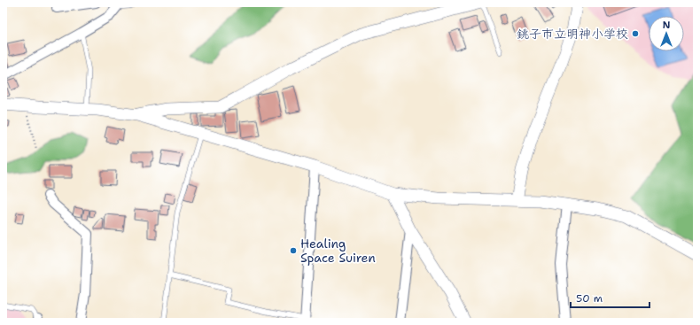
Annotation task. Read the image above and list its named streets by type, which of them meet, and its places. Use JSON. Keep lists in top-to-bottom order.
{
  "places": ["銚子市立明神小学校", "Healing Space Suiren"],
  "scale_bar": "50 m",
  "north": "top"
}
